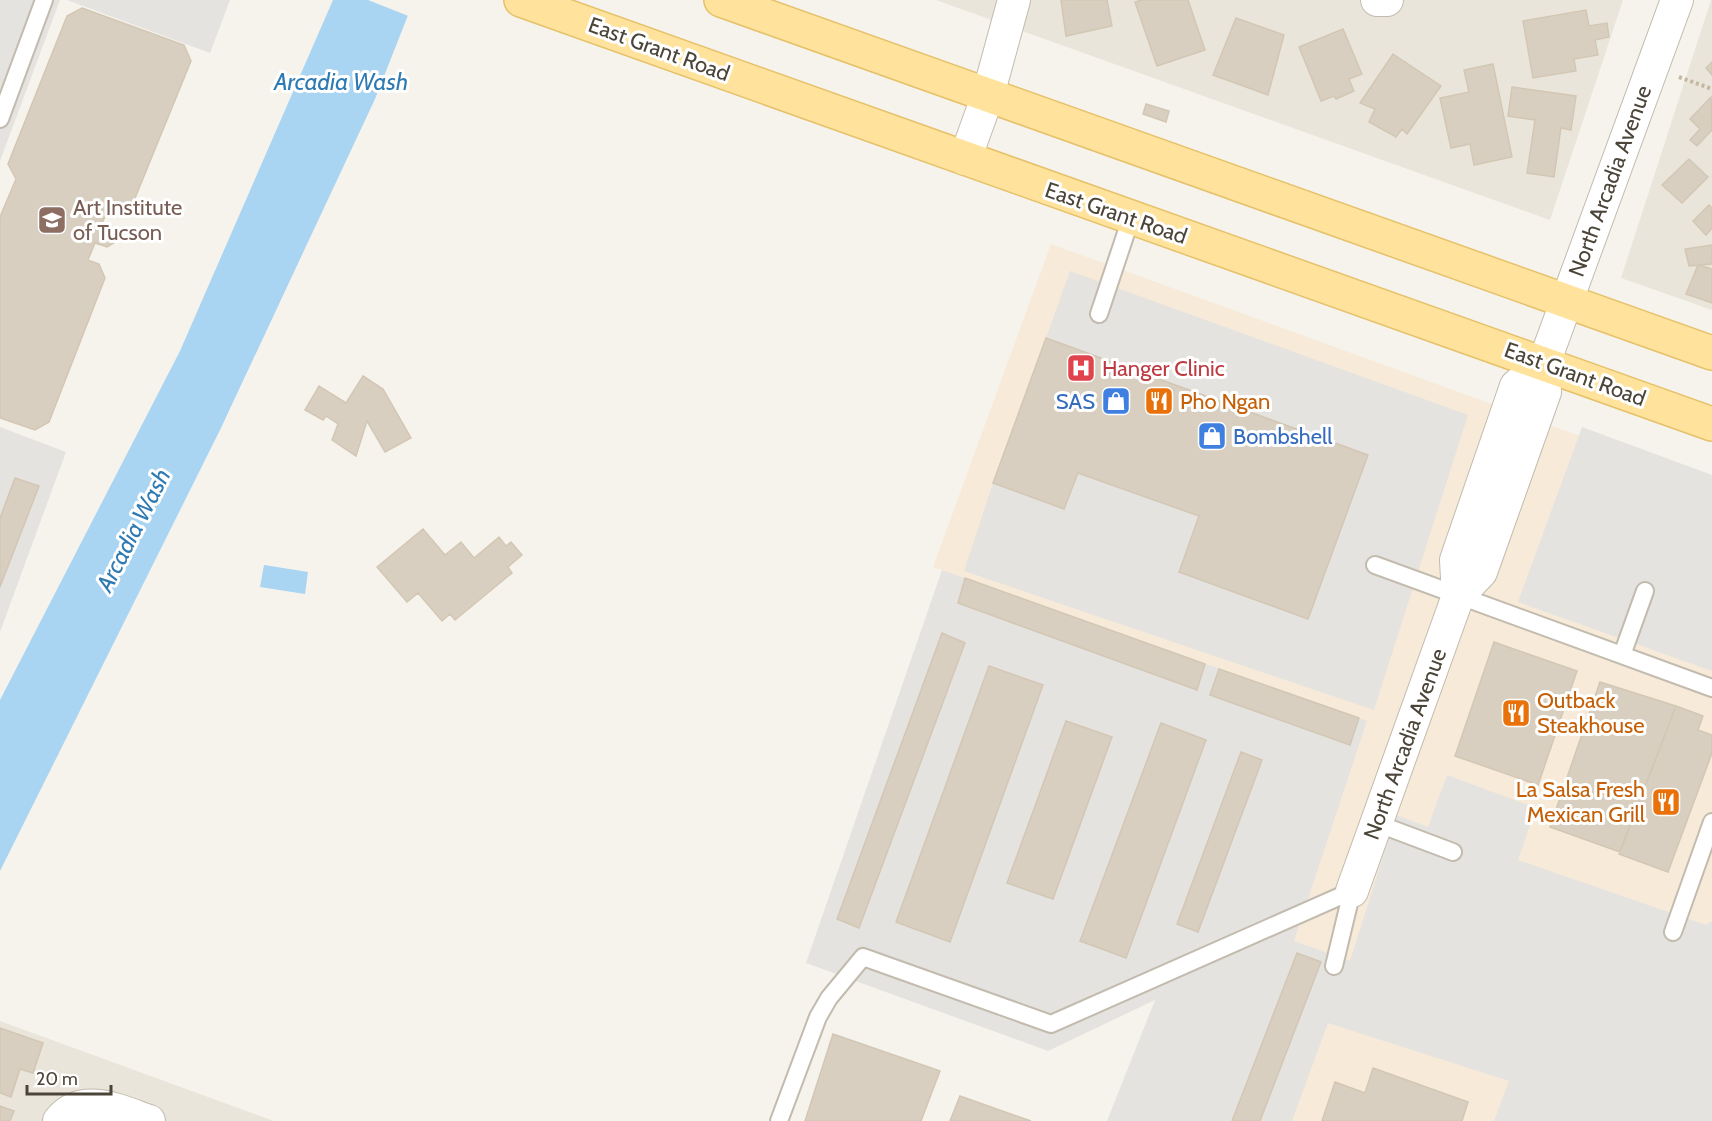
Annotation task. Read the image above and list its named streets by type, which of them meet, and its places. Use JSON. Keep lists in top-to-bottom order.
{
  "streets": {
    "main road": ["East Grant Road"],
    "street": ["North Arcadia Avenue"]
  },
  "crossings": [
    ["East Grant Road", "North Arcadia Avenue"]
  ],
  "water": ["Arcadia Wash"],
  "places": {
    "school or university": ["Art Institute of Tucson"],
    "hospital": ["Hanger Clinic"],
    "shop": ["SAS", "Bombshell"],
    "restaurant": ["Pho Ngan", "Outback Steakhouse", "La Salsa Fresh Mexican Grill"]
  },
  "scale_bar": "20 m"
}
